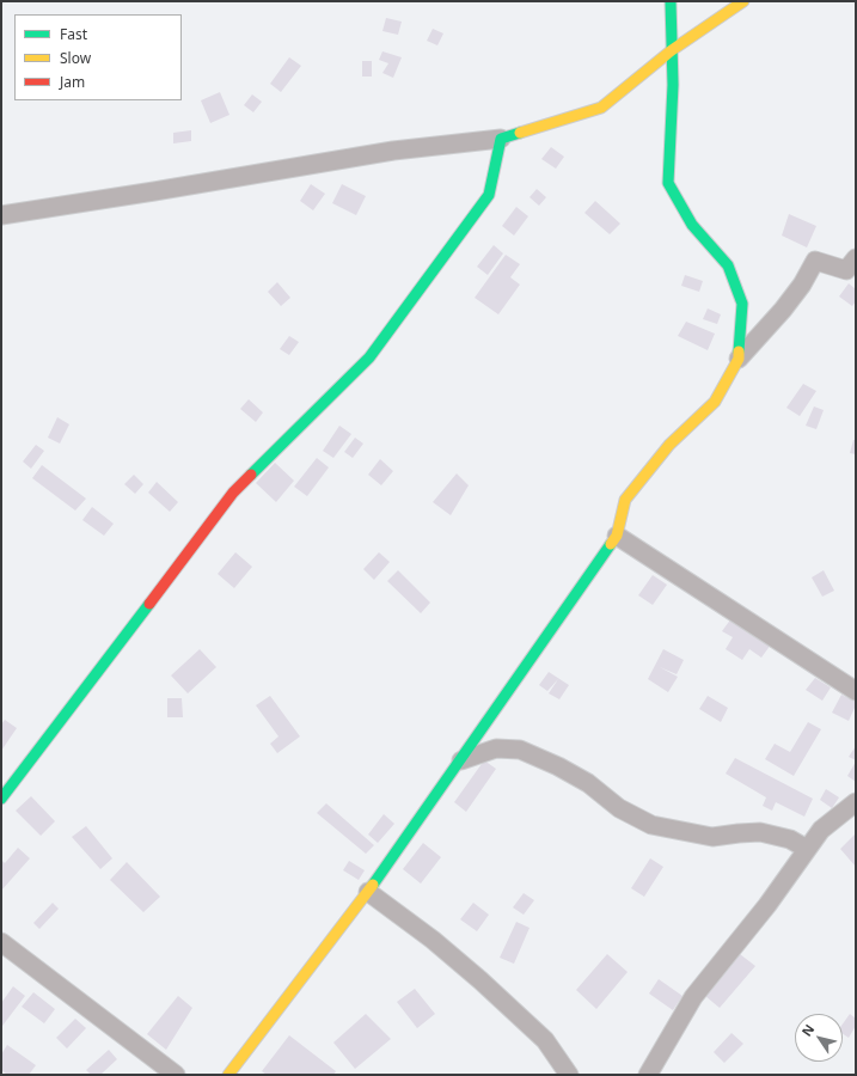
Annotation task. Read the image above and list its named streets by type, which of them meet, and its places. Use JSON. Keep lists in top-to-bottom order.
{
  "legend": ["Fast", "Slow", "Jam"],
  "north": "top left"
}
